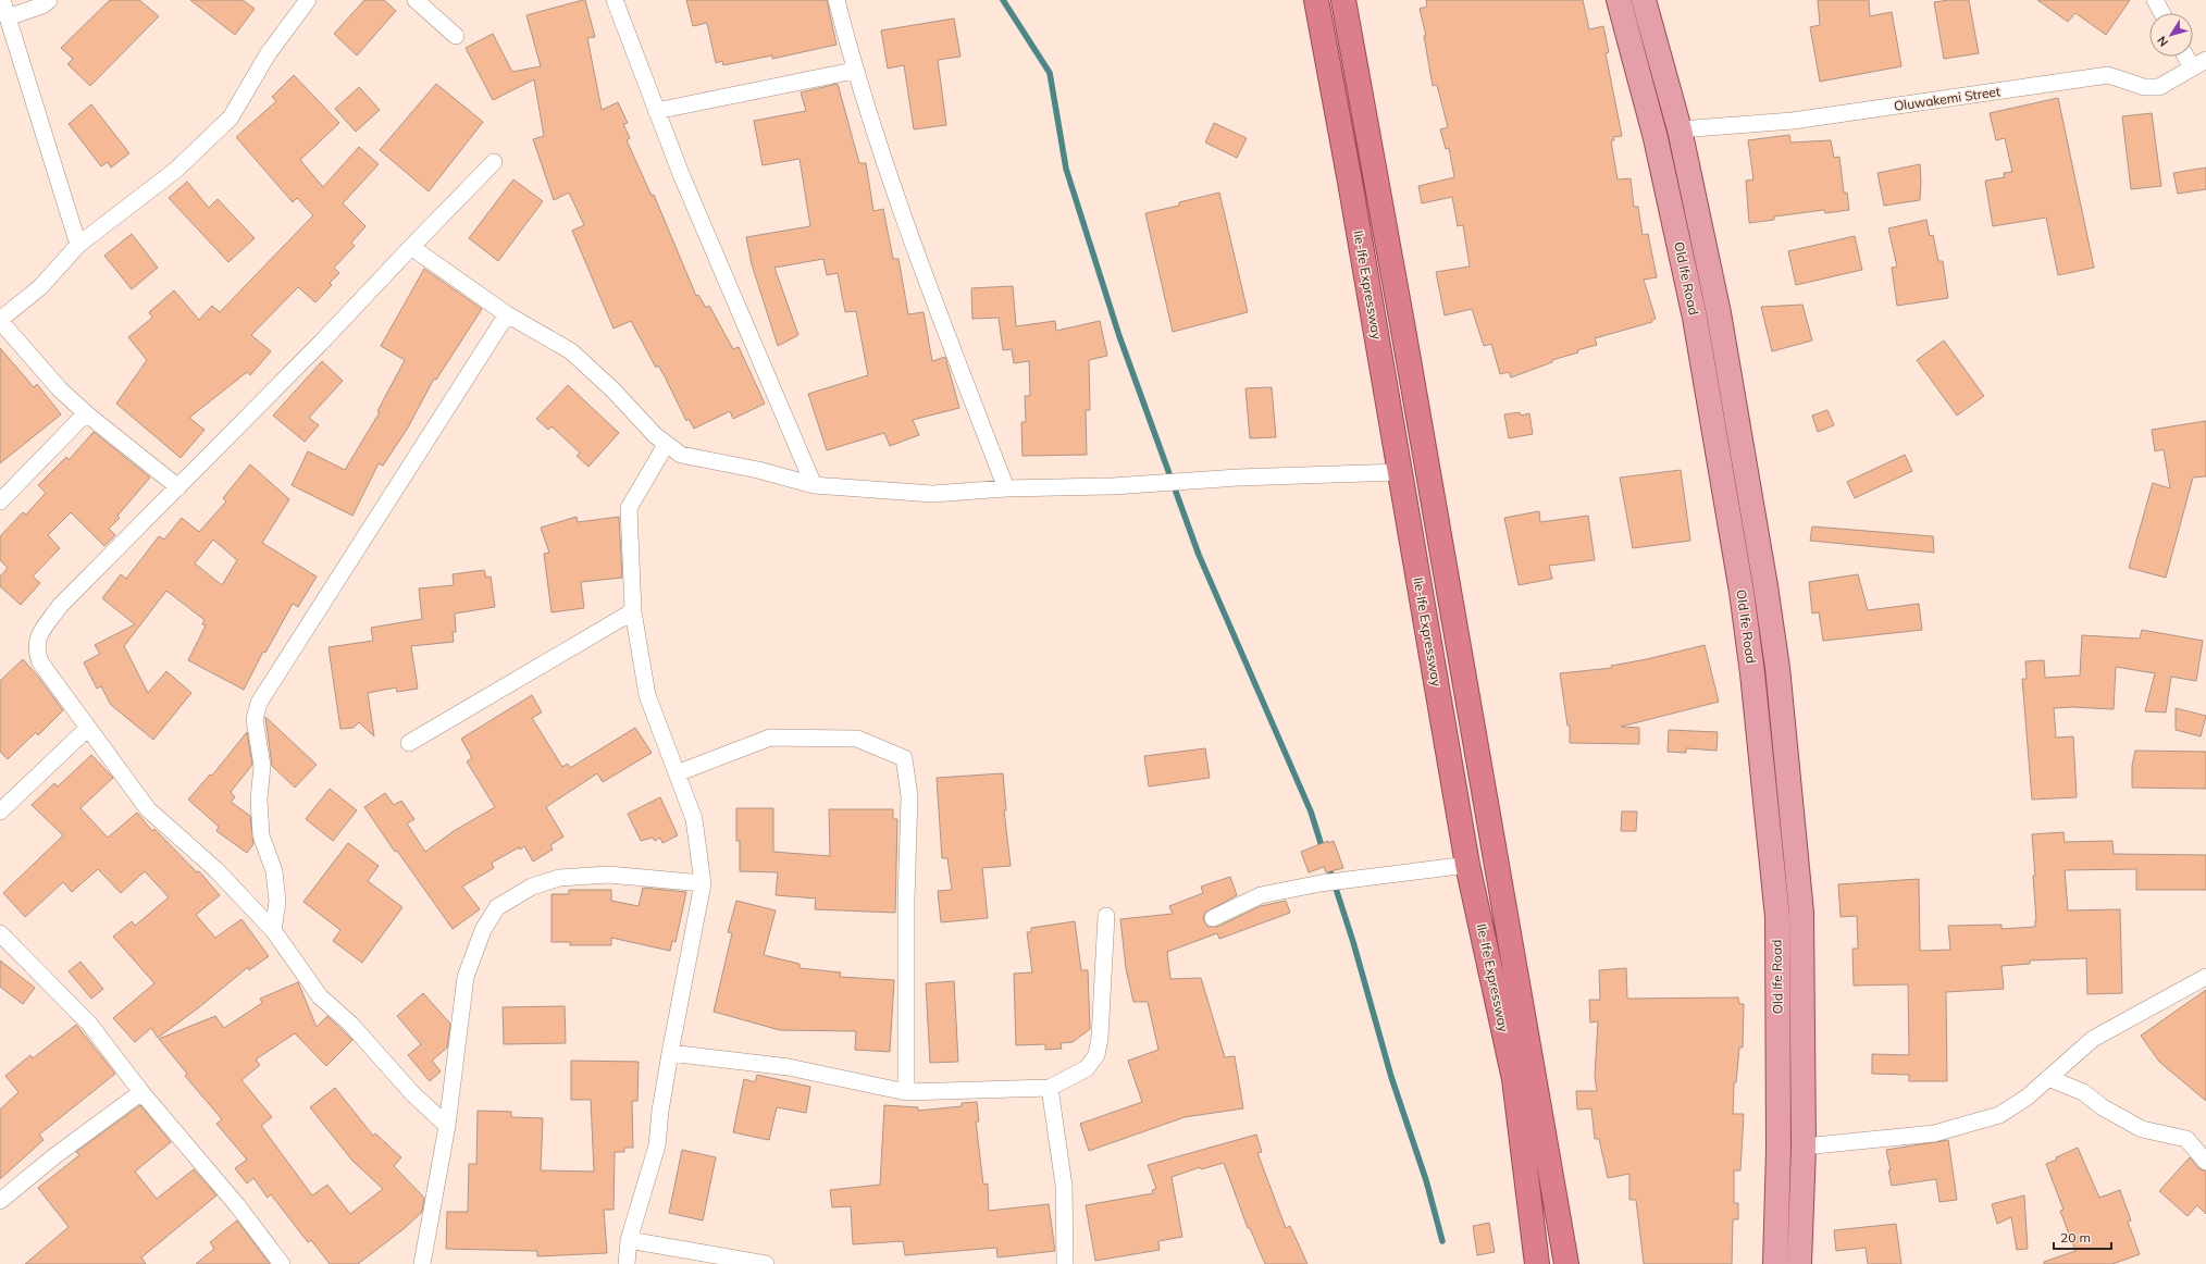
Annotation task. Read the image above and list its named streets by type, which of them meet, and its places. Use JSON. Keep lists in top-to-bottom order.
{
  "streets": {
    "highway": ["Ile-Ife Expressway"],
    "main road": ["Old Ife Road"],
    "street": ["Oluwakemi Street"]
  },
  "crossings": [
    ["Oluwakemi Street", "Old Ife Road"]
  ],
  "scale_bar": "20 m",
  "north": "bottom left"
}
